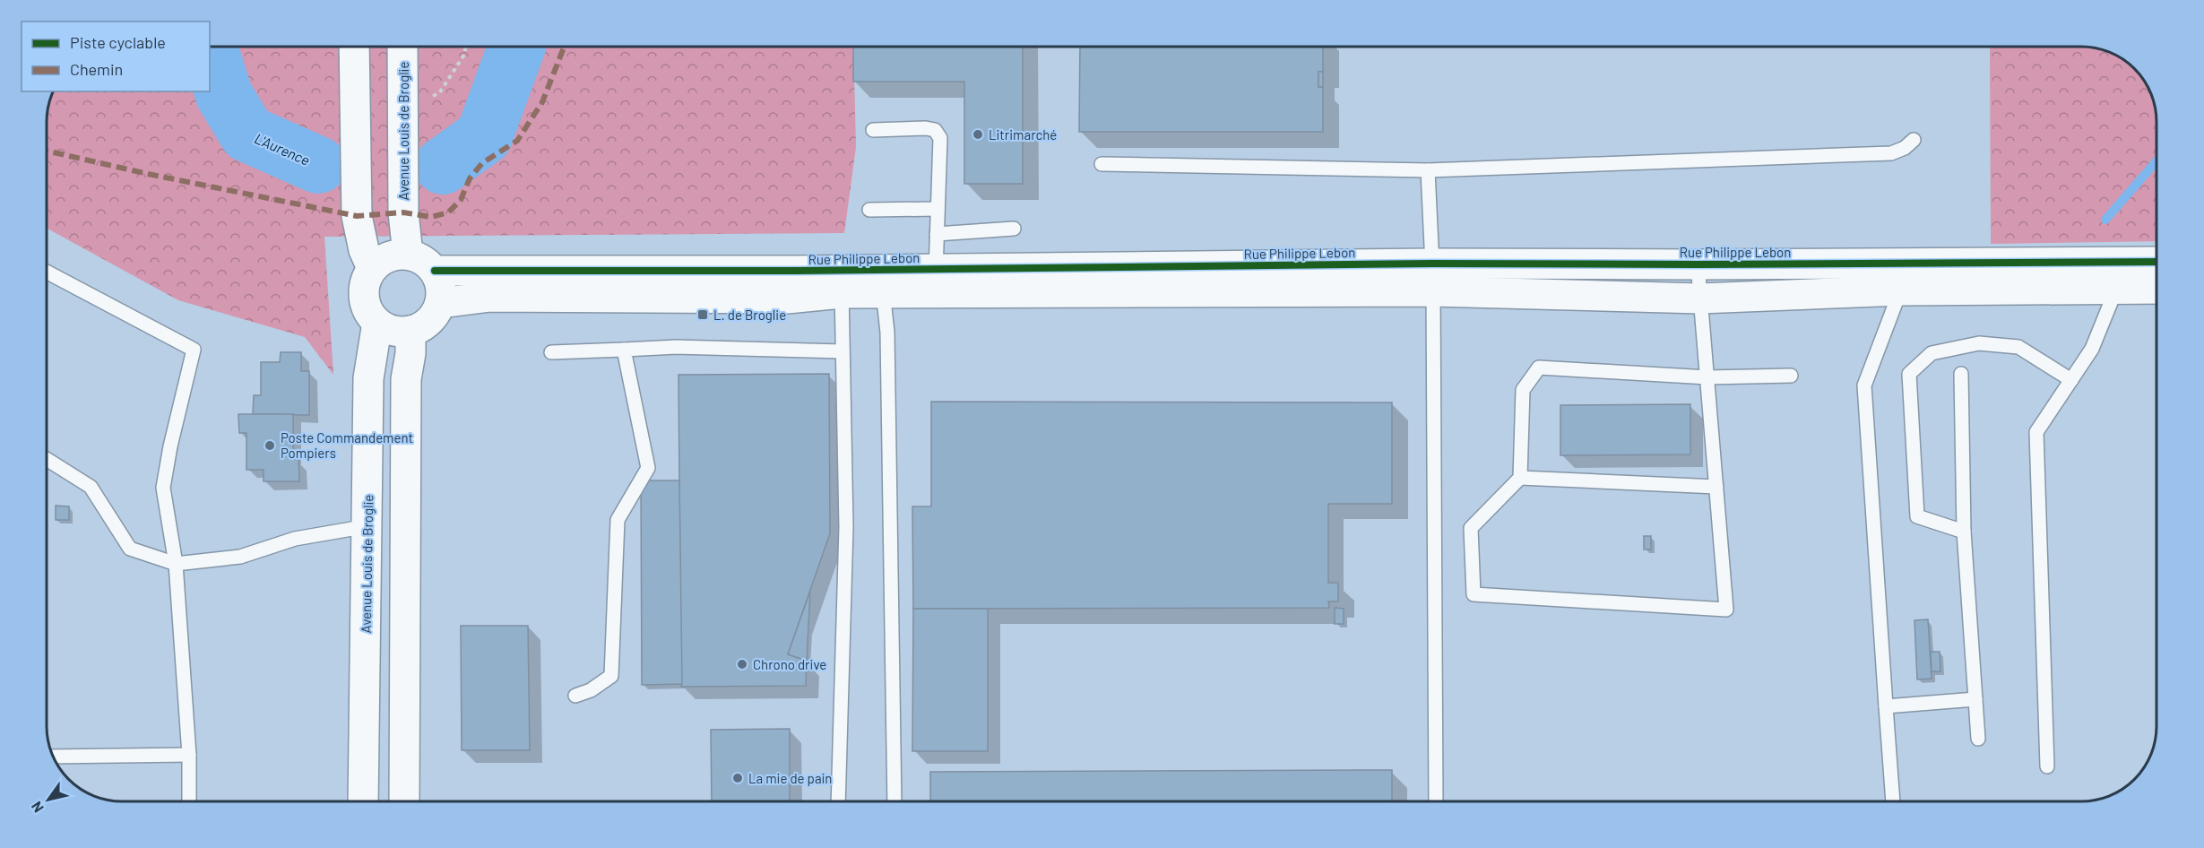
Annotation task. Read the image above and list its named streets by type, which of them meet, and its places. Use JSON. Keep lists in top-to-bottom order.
{
  "streets": {
    "street": ["Avenue Louis de Broglie", "Rue Philippe Lebon"]
  },
  "crossings": [
    ["Avenue Louis de Broglie", "Rue Philippe Lebon"]
  ],
  "water": ["L'Aurence"],
  "places": {
    "other": [
      "Litrimarché",
      "Poste Commandement Pompiers",
      "Chrono drive",
      "La mie de pain"
    ],
    "transit": ["L. de Broglie"]
  },
  "legend": ["Piste cyclable", "Chemin"],
  "north": "bottom left"
}
